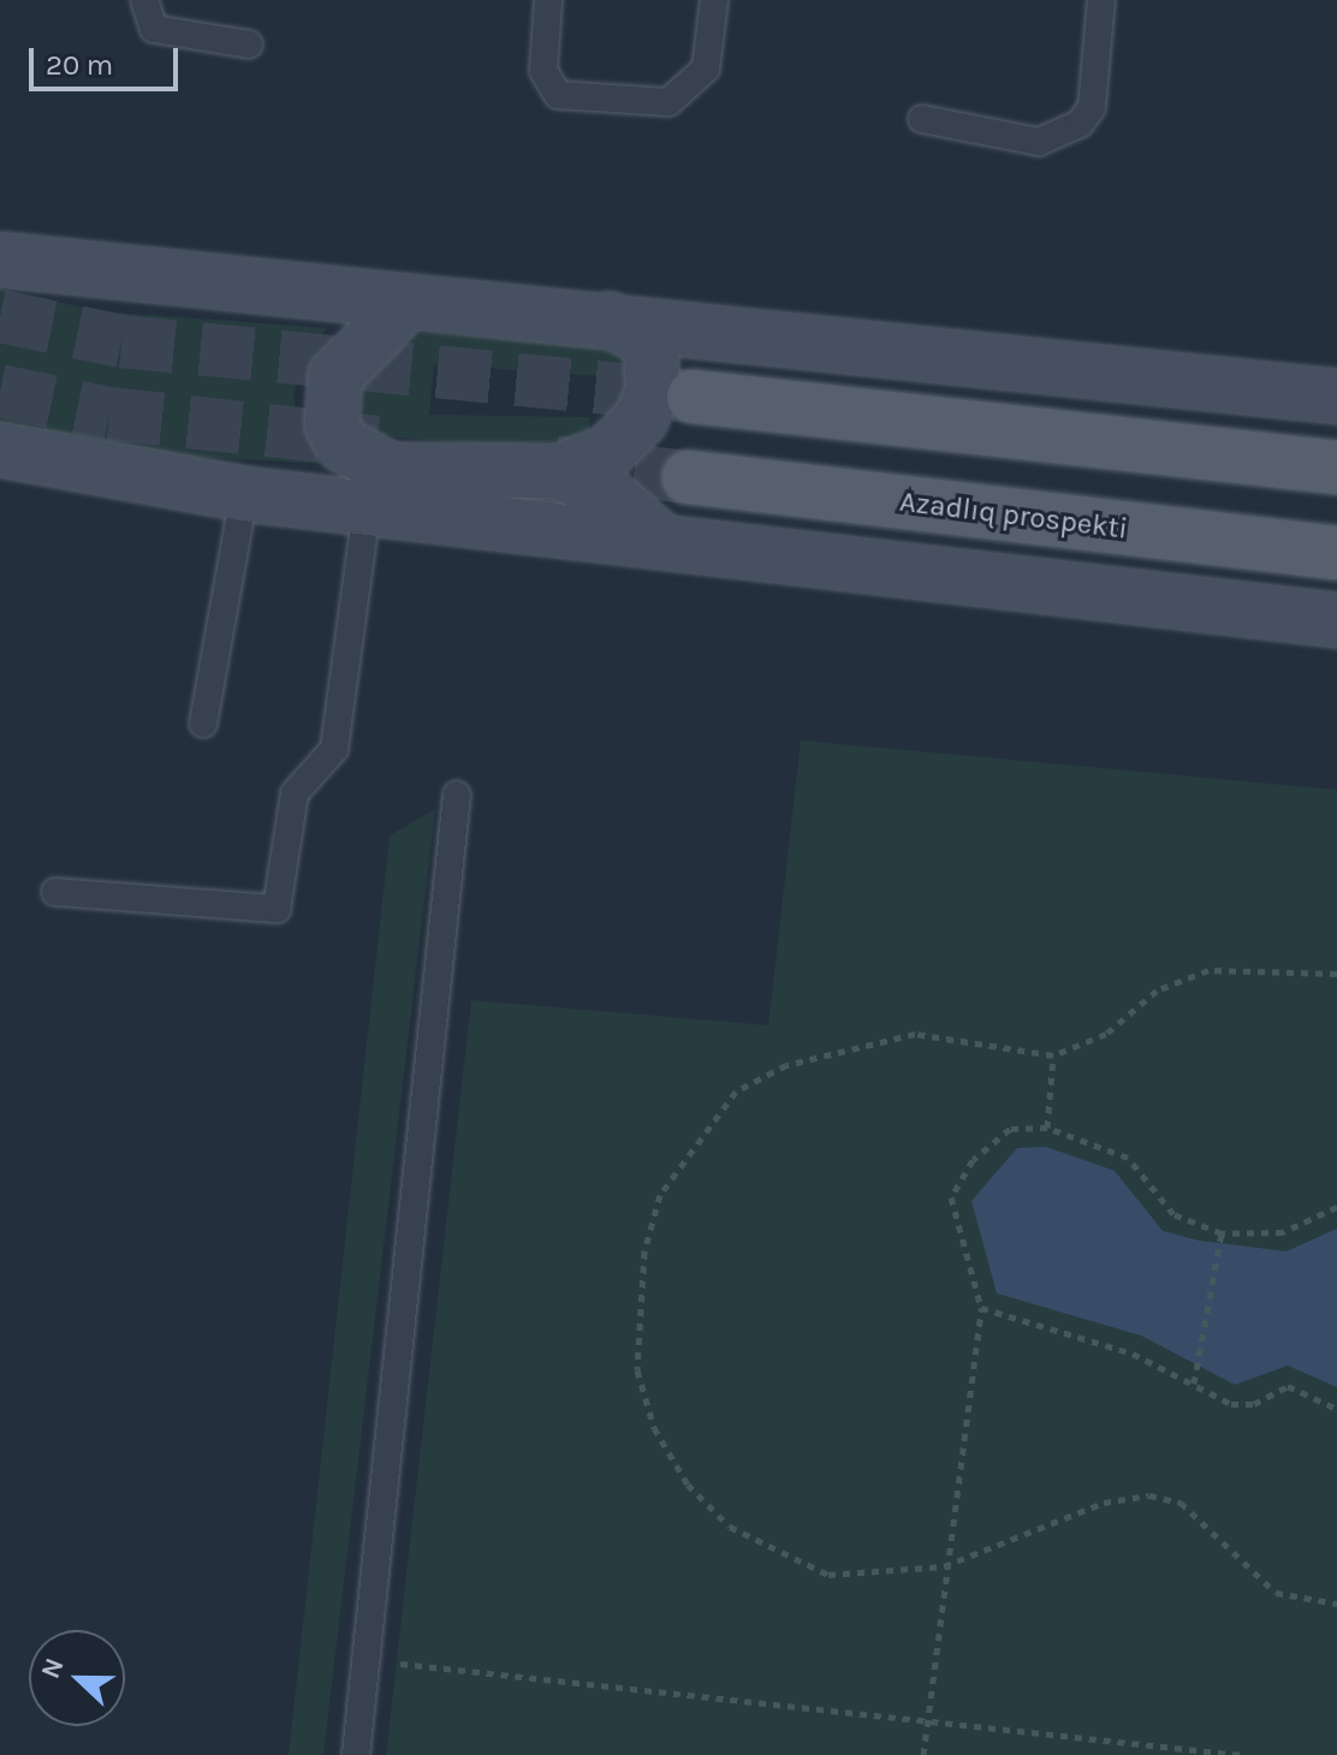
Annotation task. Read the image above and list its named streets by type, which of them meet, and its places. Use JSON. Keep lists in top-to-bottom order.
{
  "streets": {
    "main road": ["Azadlıq prospekti"]
  },
  "scale_bar": "20 m",
  "north": "left"
}
